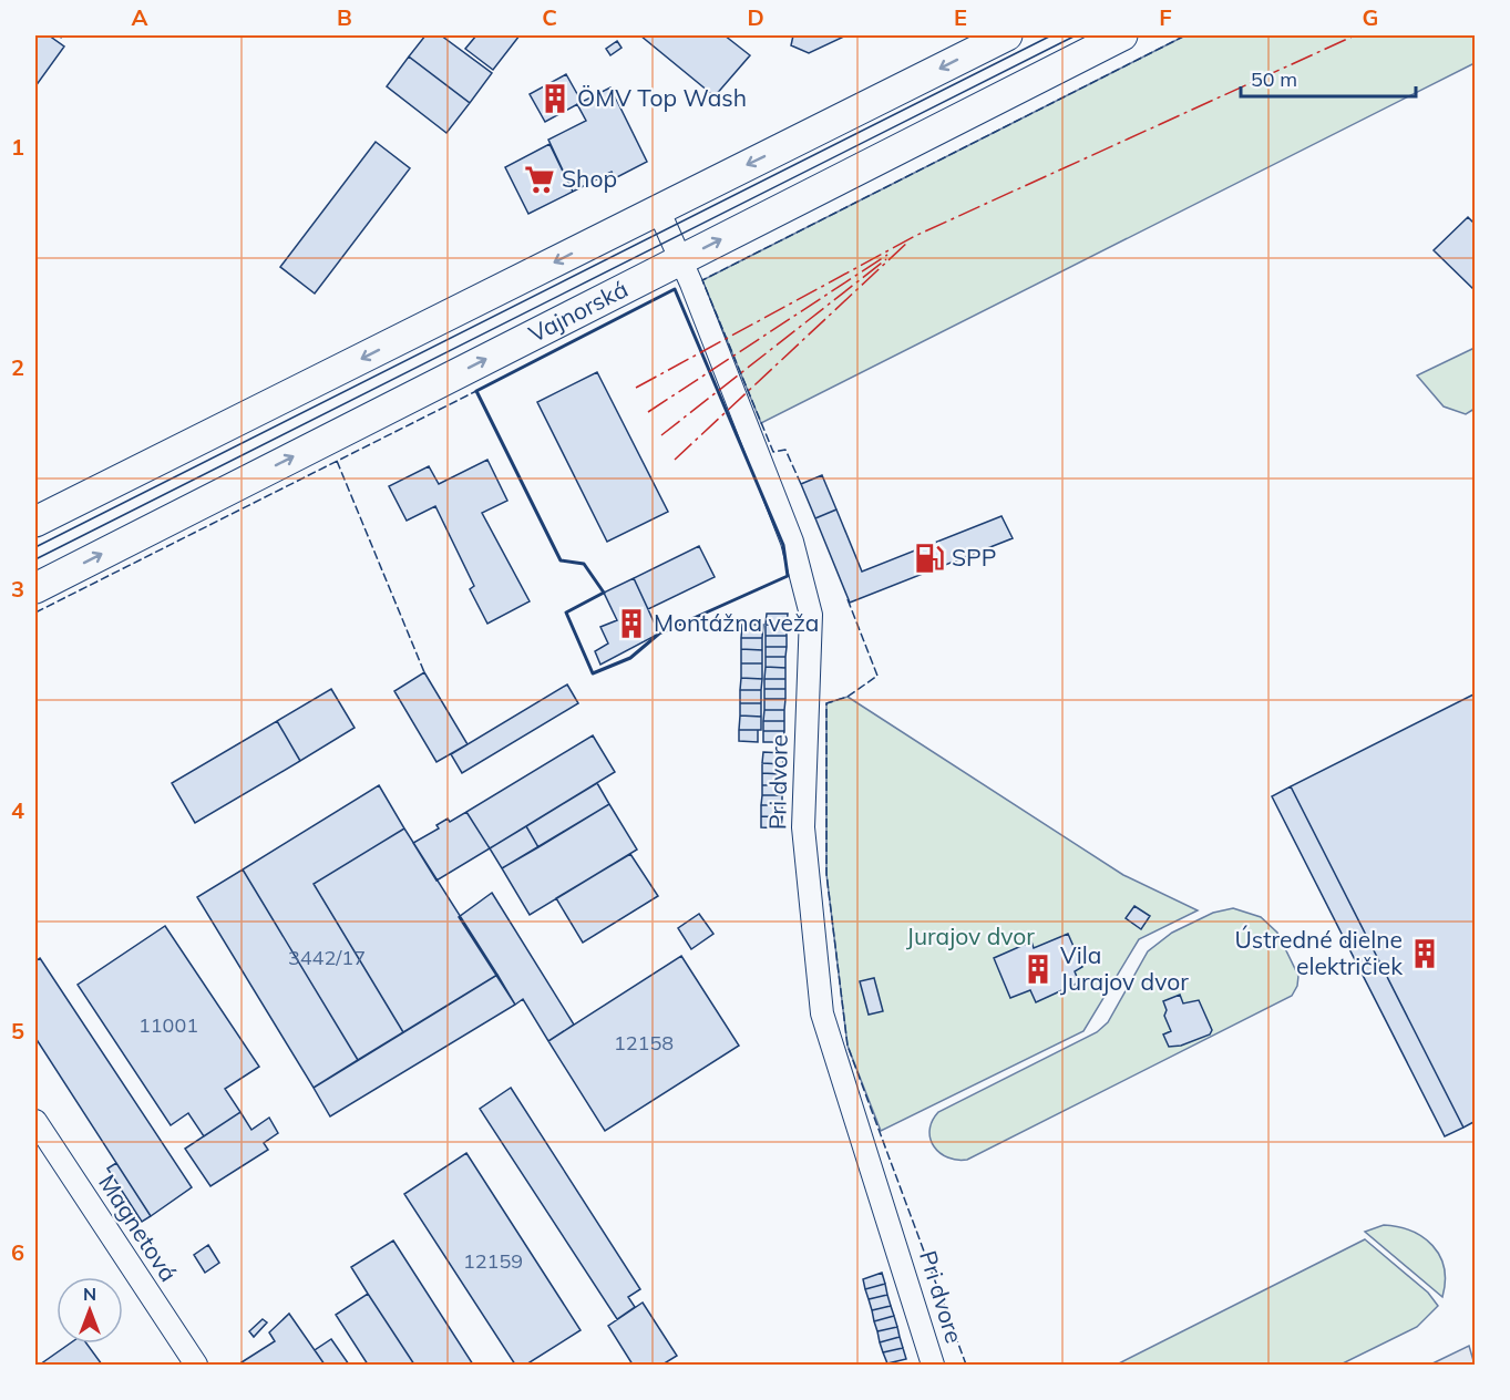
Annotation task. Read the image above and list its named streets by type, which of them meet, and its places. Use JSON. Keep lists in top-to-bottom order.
{
  "streets": {
    "main road": ["Vajnorská"],
    "street": ["Pri dvore", "Magnetová"]
  },
  "crossings": [
    ["Vajnorská", "Pri dvore"]
  ],
  "parks": ["Jurajov dvor"],
  "places": {
    "building": [
      "ÖMV Top Wash",
      "Montážna veža",
      "Ústredné dielne električiek",
      "Vila Jurajov dvor"
    ],
    "supermarket": ["Shop"],
    "fuel station": ["SPP"]
  },
  "house_numbers": [
    "3442/17",
    "11001",
    "12158",
    "12159"
  ],
  "scale_bar": "50 m",
  "north": "top",
  "grid": {
    "columns": [
      "A",
      "B",
      "C",
      "D",
      "E",
      "F",
      "G"
    ],
    "rows": [
      "1",
      "2",
      "3",
      "4",
      "5",
      "6"
    ]
  }
}
